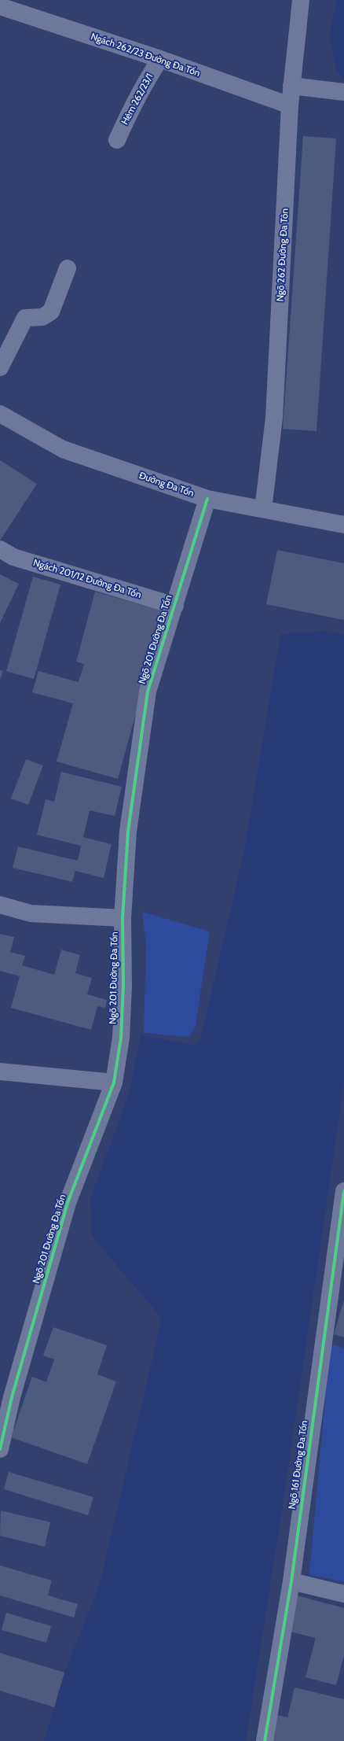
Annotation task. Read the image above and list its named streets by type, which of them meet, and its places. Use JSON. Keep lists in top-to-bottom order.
{
  "streets": {
    "street": [
      "Ngách 262/23 Đường Đa Tốn",
      "Hẻm 262/23/1",
      "Ngõ 262 Đường Đa Tôn",
      "Đường Đa Tốn",
      "Ngách 201/12 Đường Đa Tốn",
      "Ngõ 201 Đường Đa Tốn",
      "Ngõ 161 Đường Đa Tốn"
    ]
  },
  "crossings": [
    ["Ngách 262/23 Đường Đa Tốn", "Hẻm 262/23/1"],
    ["Ngách 262/23 Đường Đa Tốn", "Ngõ 262 Đường Đa Tôn"],
    ["Ngõ 262 Đường Đa Tôn", "Đường Đa Tốn"],
    ["Đường Đa Tốn", "Ngõ 201 Đường Đa Tốn"],
    ["Ngách 201/12 Đường Đa Tốn", "Ngõ 201 Đường Đa Tốn"]
  ]
}
